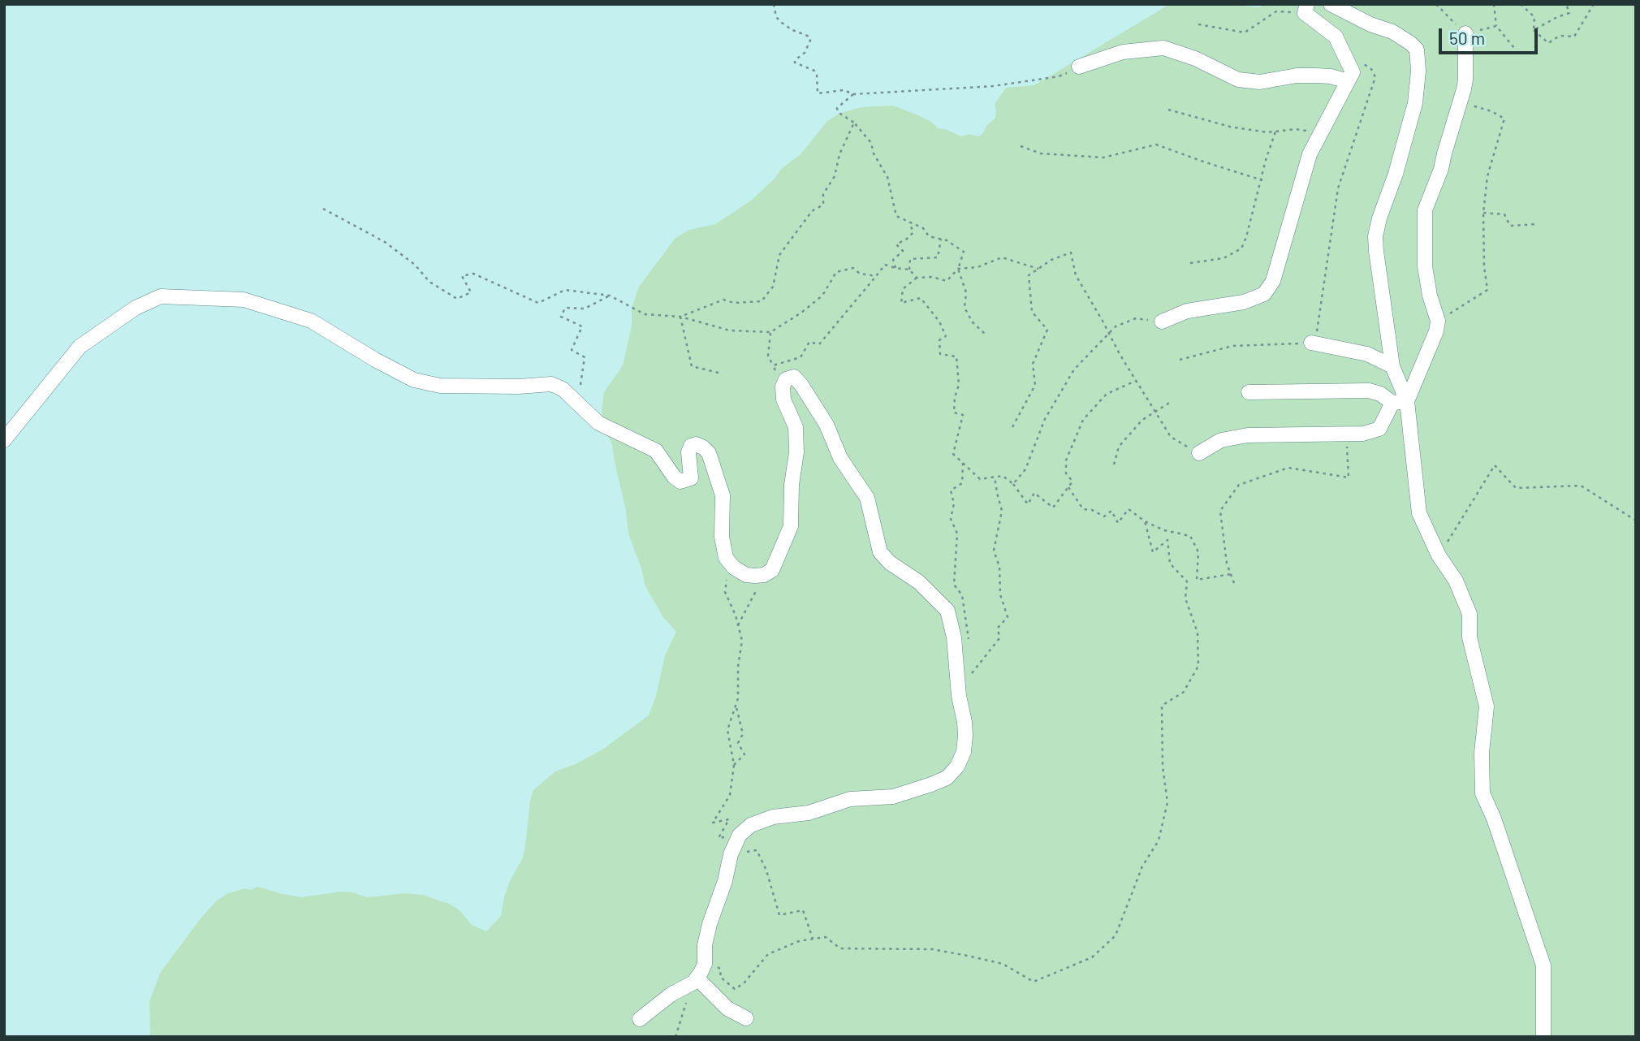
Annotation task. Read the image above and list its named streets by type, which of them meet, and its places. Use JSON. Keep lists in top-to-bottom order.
{
  "scale_bar": "50 m"
}
